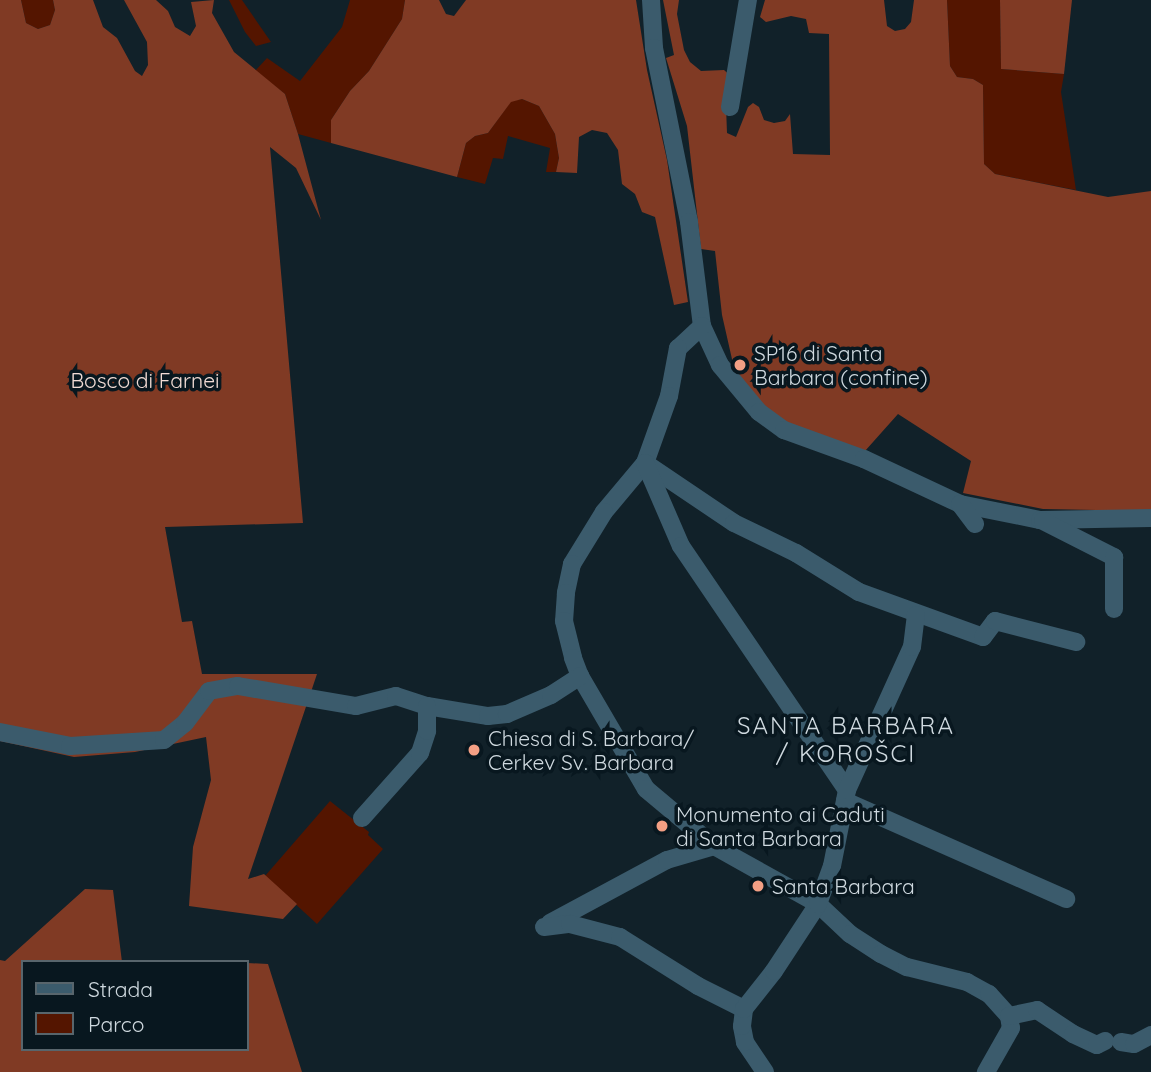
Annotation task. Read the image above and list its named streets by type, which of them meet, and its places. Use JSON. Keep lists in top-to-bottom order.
{
  "districts": ["SANTA BARBARA / KOROŠCI"],
  "parks": ["Bosco di Farnei"],
  "places": [
    "SP16 di Santa Barbara (confine)",
    "Chiesa di S. Barbara/ Cerkev Sv. Barbara",
    "Monumento ai Caduti di Santa Barbara",
    "Santa Barbara"
  ],
  "legend": ["Strada", "Parco"]
}
